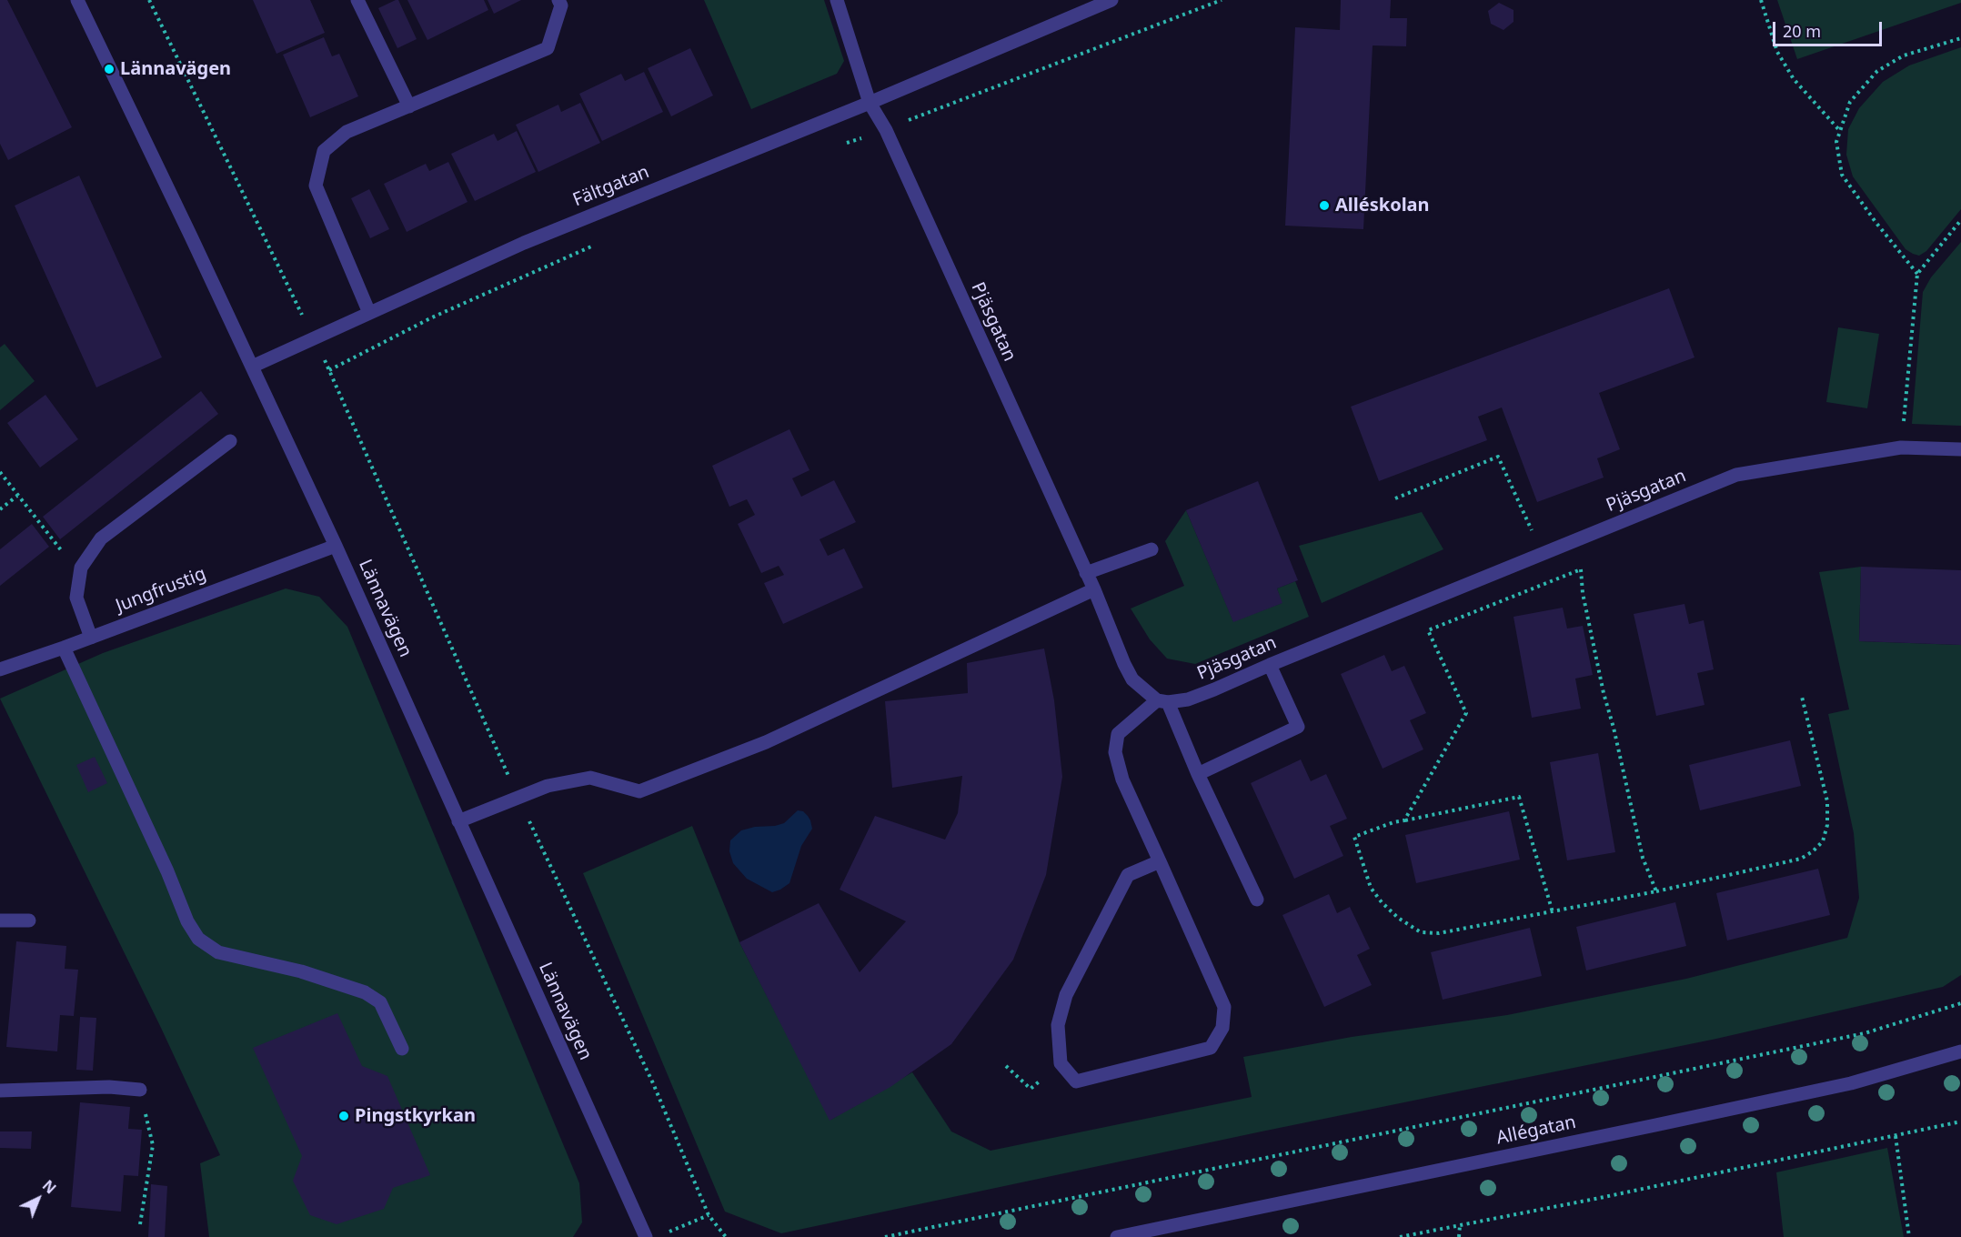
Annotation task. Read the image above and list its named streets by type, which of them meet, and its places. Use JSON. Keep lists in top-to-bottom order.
{
  "streets": {
    "street": [
      "Fältgatan",
      "Pjäsgatan",
      "Jungfrustig",
      "Lännavägen",
      "Allégatan"
    ]
  },
  "crossings": [
    ["Fältgatan", "Pjäsgatan"],
    ["Fältgatan", "Lännavägen"],
    ["Jungfrustig", "Lännavägen"]
  ],
  "places": ["Lännavägen", "Alléskolan", "Pingstkyrkan"],
  "scale_bar": "20 m",
  "north": "top right"
}
